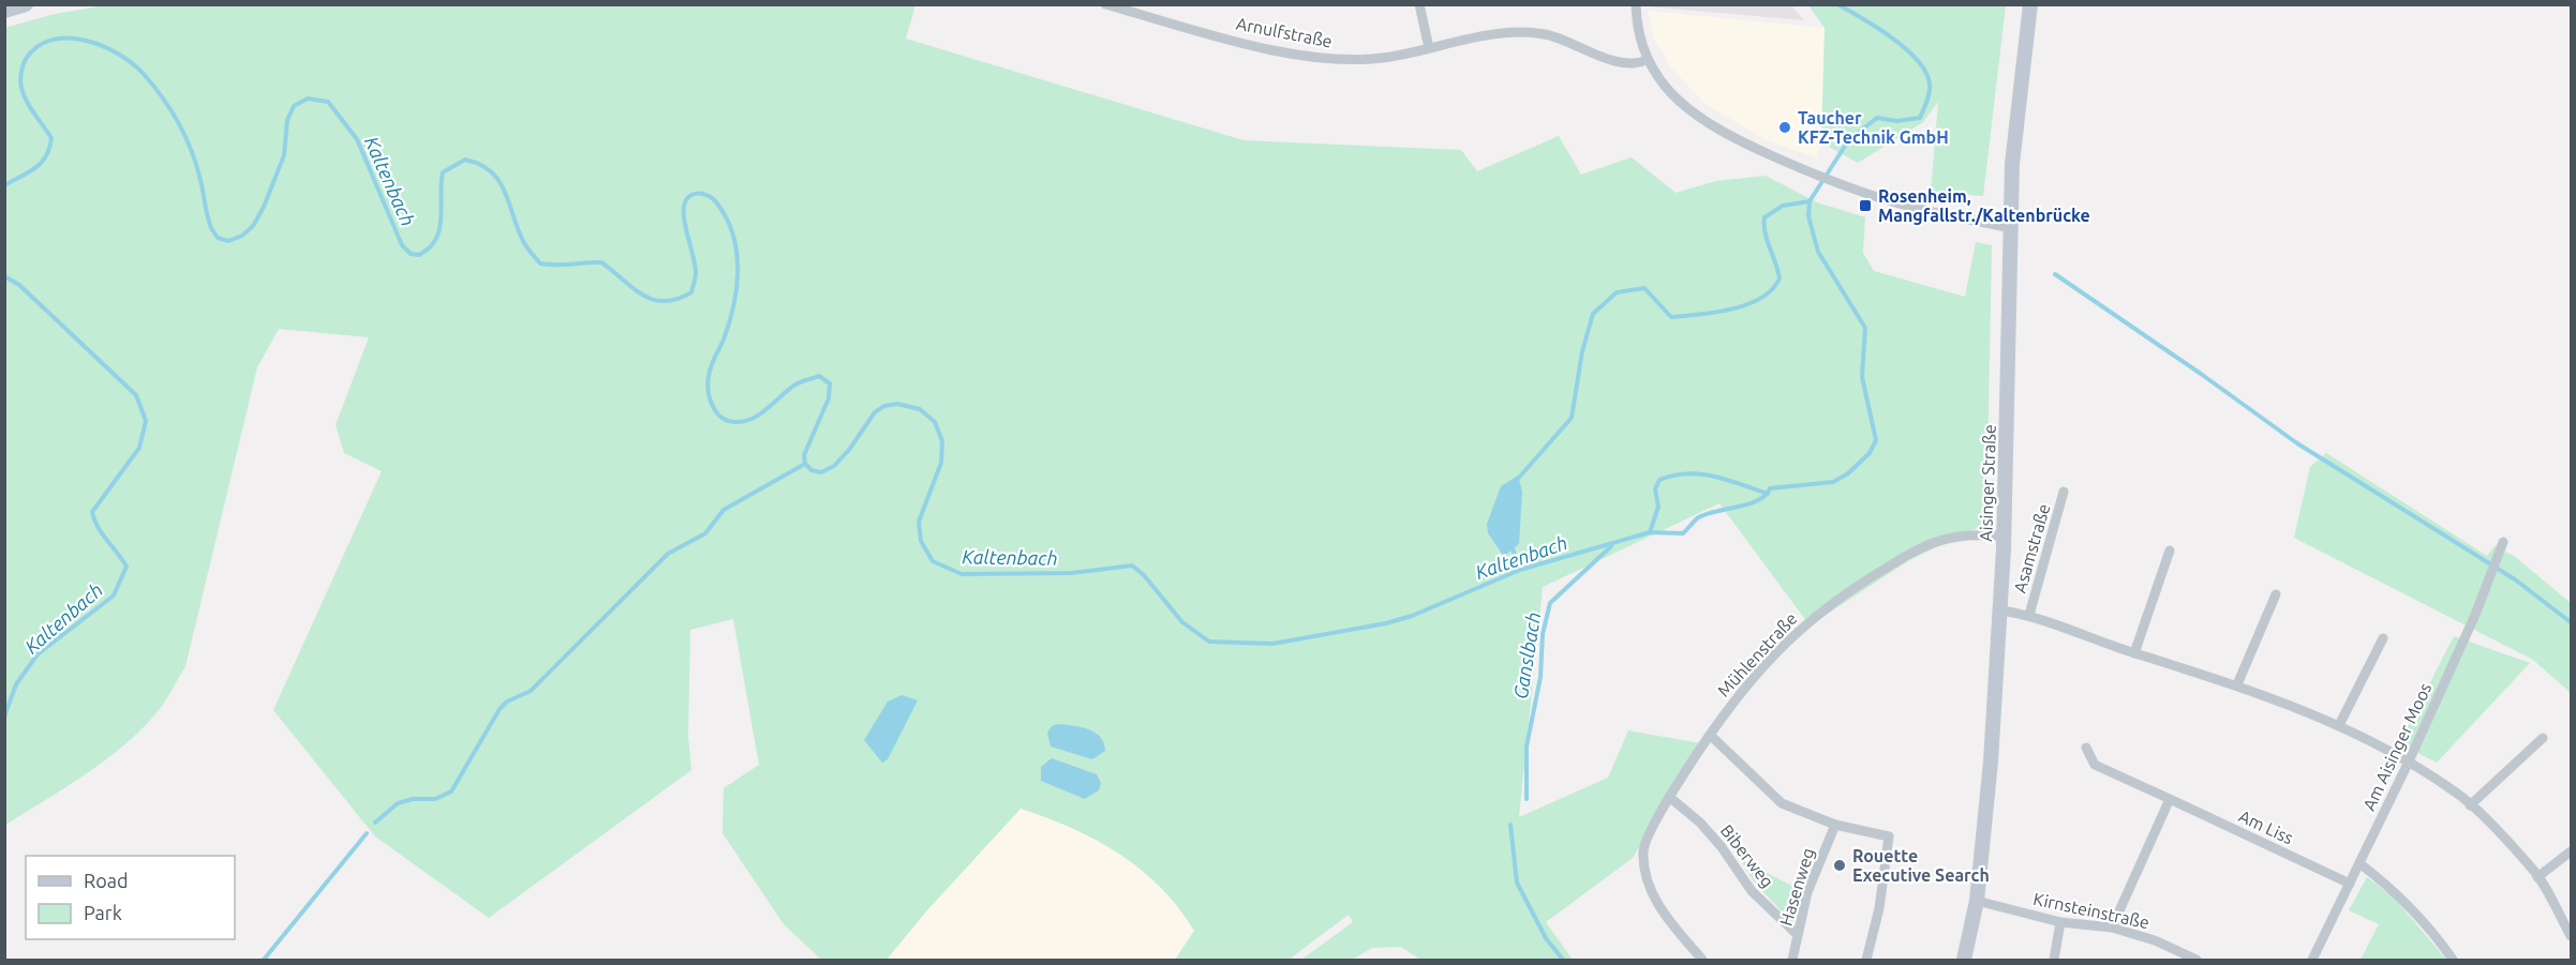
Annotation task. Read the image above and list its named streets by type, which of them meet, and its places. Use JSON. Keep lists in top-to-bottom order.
{
  "streets": {
    "main road": ["Aisinger Straße"],
    "street": [
      "Arnulfstraße",
      "Asamstraße",
      "Mühlenstraße",
      "Am Aisinger Moos",
      "Am Liss",
      "Biberweg",
      "Hasenweg",
      "Kirnsteinstraße"
    ]
  },
  "crossings": [
    ["Aisinger Straße", "Asamstraße"],
    ["Aisinger Straße", "Mühlenstraße"],
    ["Aisinger Straße", "Kirnsteinstraße"],
    ["Asamstraße", "Am Aisinger Moos"],
    ["Mühlenstraße", "Biberweg"],
    ["Am Aisinger Moos", "Am Liss"],
    ["Biberweg", "Hasenweg"]
  ],
  "water": ["Kaltenbach", "Ganslbach"],
  "places": {
    "other": ["Taucher KFZ-Technik GmbH", "Rouette Executive Search"],
    "transit": ["Rosenheim, Mangfallstr./Kaltenbrücke"]
  },
  "legend": ["Road", "Park"]
}
